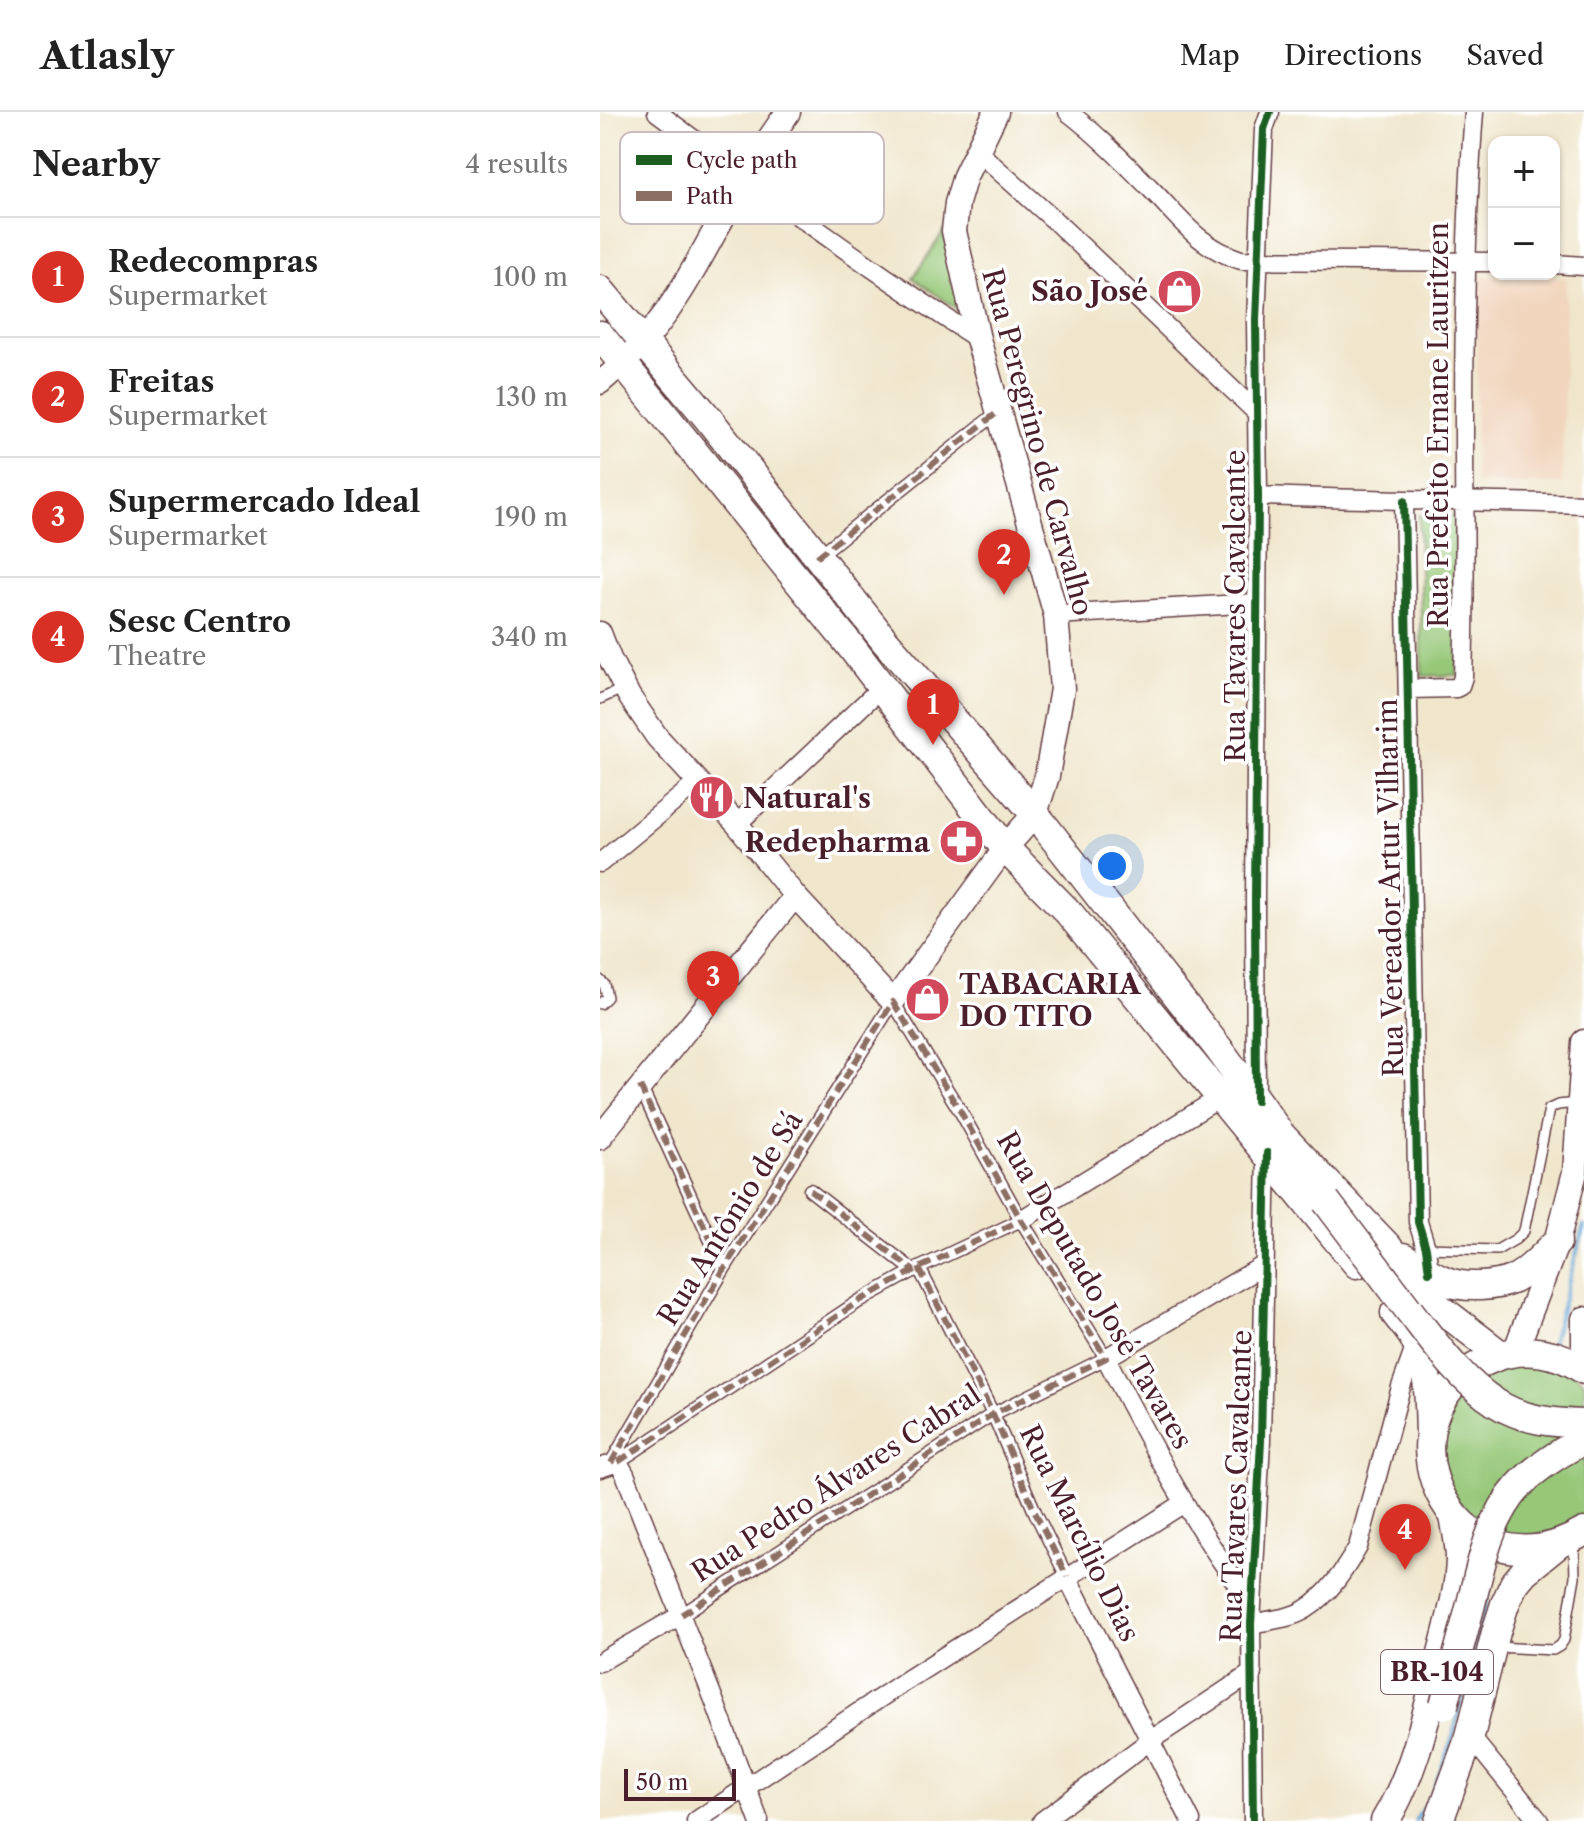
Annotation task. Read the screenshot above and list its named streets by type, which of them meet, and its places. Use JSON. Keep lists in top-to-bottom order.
{
  "streets": {
    "main road": ["Rua Peregrino de Carvalho", "BR-104"],
    "street": [
      "Rua Prefeito Ernane Lauritzen",
      "Rua Tavares Cavalcante",
      "Rua Vereador Artur Vilharim",
      "Rua Antônio de Sá",
      "Rua Deputado José Tavares",
      "Rua Pedro Álvares Cabral",
      "Rua Marcílio Dias"
    ]
  },
  "crossings": [
    ["Rua Prefeito Ernane Lauritzen", "Rua Vereador Artur Vilharim"],
    ["Rua Peregrino de Carvalho", "Rua Antônio de Sá"],
    ["Rua Peregrino de Carvalho", "Rua Deputado José Tavares"],
    ["Rua Tavares Cavalcante", "Rua Deputado José Tavares"],
    ["Rua Antônio de Sá", "Rua Deputado José Tavares"],
    ["Rua Deputado José Tavares", "Rua Pedro Álvares Cabral"],
    ["Rua Pedro Álvares Cabral", "Rua Marcílio Dias"]
  ],
  "places": {
    "shop": ["São José", "TABACARIA DO TITO"],
    "restaurant": ["Natural's"],
    "pharmacy": ["Redepharma"]
  },
  "legend": ["Cycle path", "Path"],
  "scale_bar": "50 m",
  "page": {
    "header": "Atlasly",
    "nav": ["Map", "Directions", "Saved"],
    "heading": ["Nearby", "4 results"],
    "map_buttons": ["+", "−"],
    "list": [
      {
        "mark": "1",
        "name": "Redecompras",
        "note": "Supermarket",
        "value": "100 m"
      },
      {
        "mark": "2",
        "name": "Freitas",
        "note": "Supermarket",
        "value": "130 m"
      },
      {
        "mark": "3",
        "name": "Supermercado Ideal",
        "note": "Supermarket",
        "value": "190 m"
      },
      {
        "mark": "4",
        "name": "Sesc Centro",
        "note": "Theatre",
        "value": "340 m"
      }
    ],
    "pins": [
      "2",
      "1",
      "3",
      "4"
    ],
    "scale": "50 m"
  }
}
